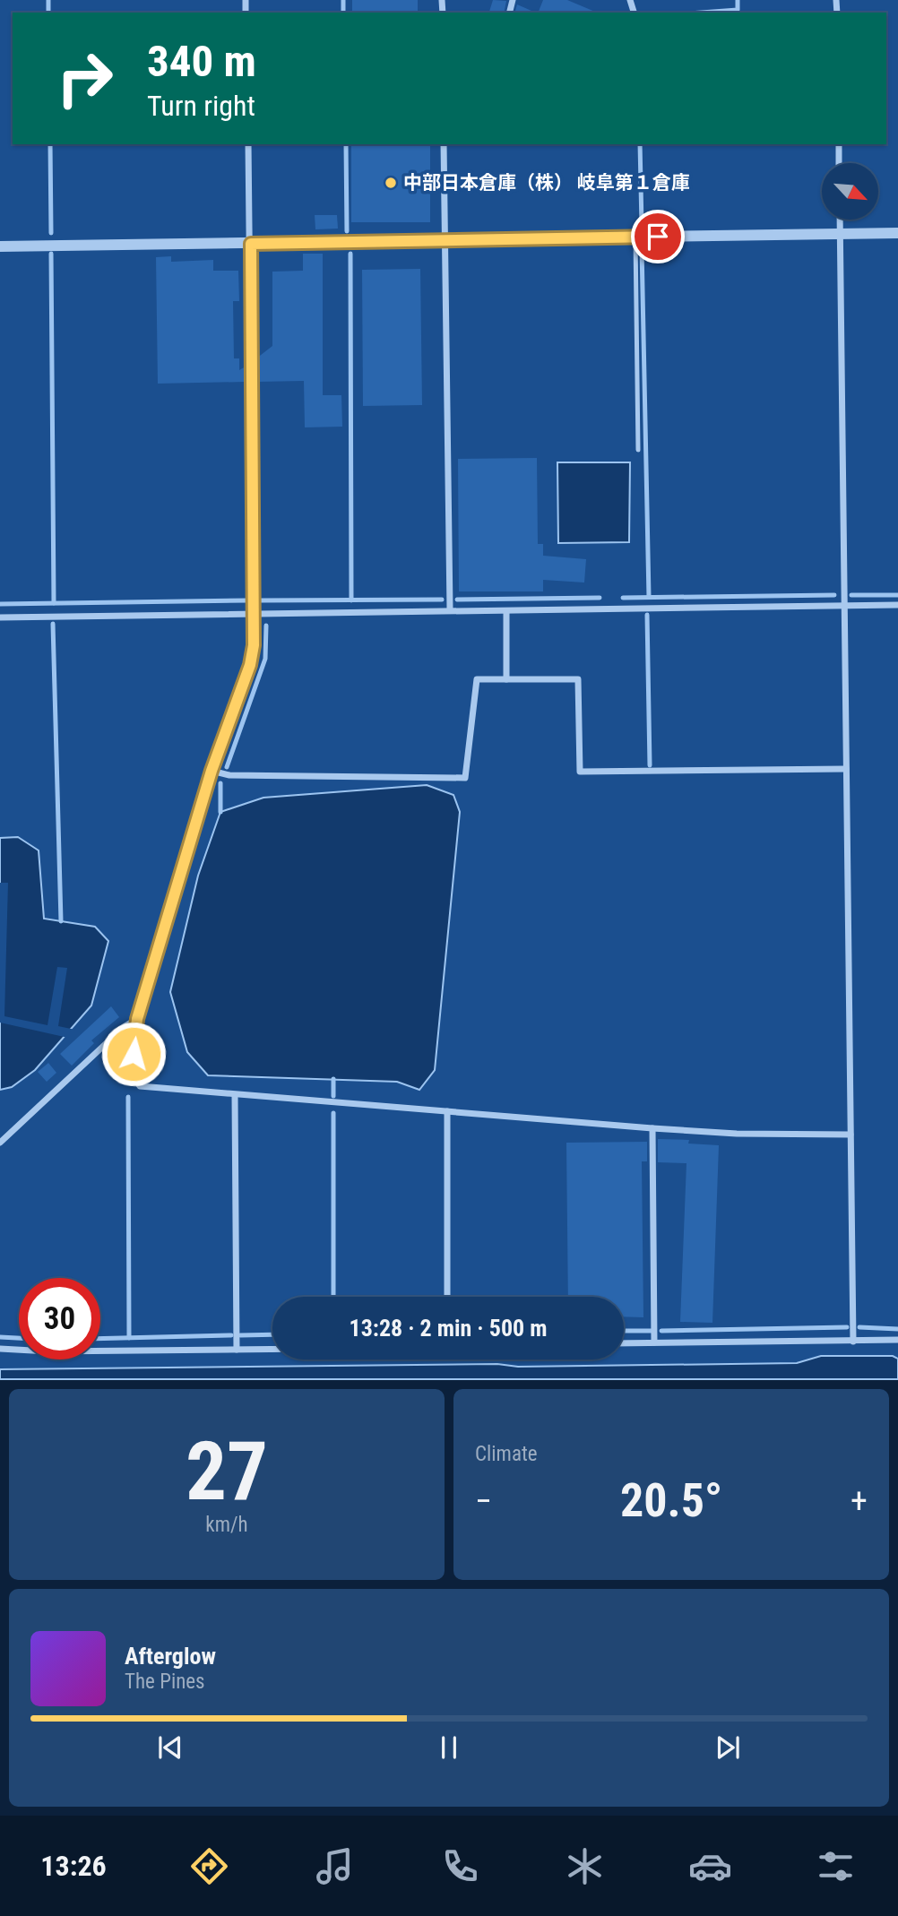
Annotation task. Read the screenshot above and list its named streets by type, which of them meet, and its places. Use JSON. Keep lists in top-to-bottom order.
{
  "places": ["中部日本倉庫（株） 岐阜第１倉庫"],
  "north": "bottom right",
  "page": {
    "turn": ["340 m", "Turn right"],
    "limit": "30",
    "trip": "13:28 · 2 min · 500 m",
    "tile": [
      ["27", "km/h"],
      "Climate"
    ],
    "heat": ["−", "20.5°", "+"],
    "song": ["Afterglow", "The Pines"],
    "tabs": "13:26"
  }
}
